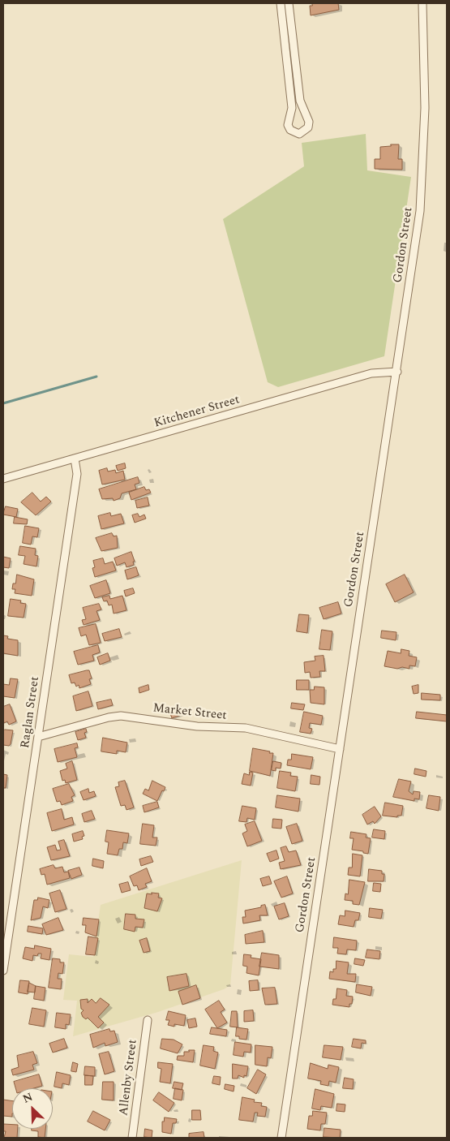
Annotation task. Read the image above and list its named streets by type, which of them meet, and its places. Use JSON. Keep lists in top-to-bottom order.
{
  "streets": {
    "street": [
      "Gordon Street",
      "Kitchener Street",
      "Raglan Street",
      "Market Street",
      "Allenby Street"
    ]
  },
  "crossings": [
    ["Gordon Street", "Kitchener Street"],
    ["Gordon Street", "Market Street"],
    ["Kitchener Street", "Raglan Street"],
    ["Raglan Street", "Market Street"]
  ],
  "north": "top left"
}
